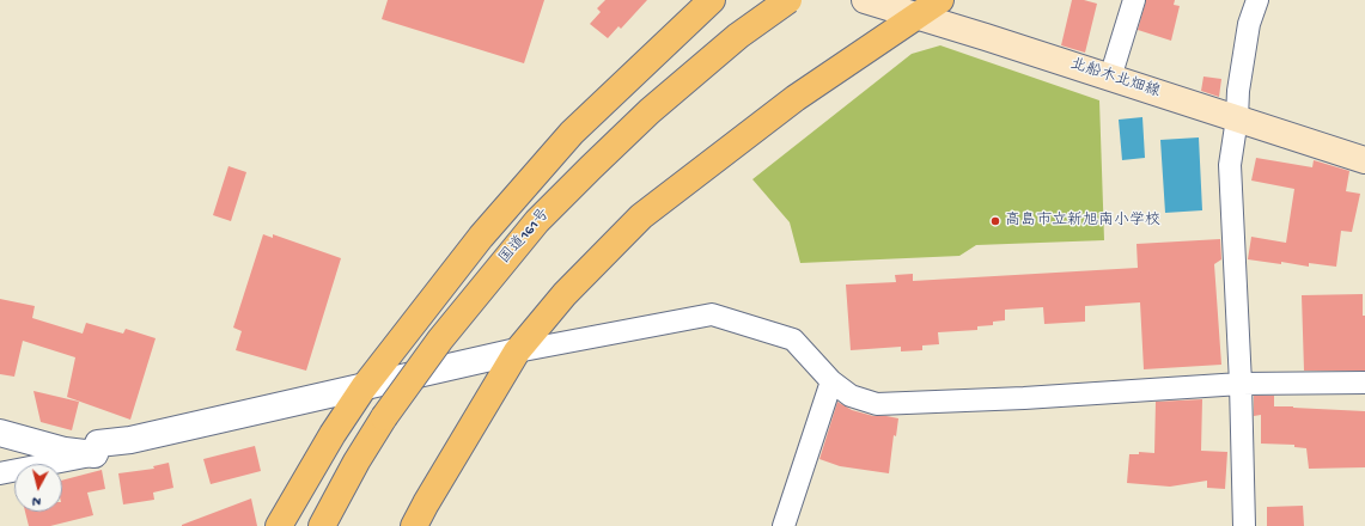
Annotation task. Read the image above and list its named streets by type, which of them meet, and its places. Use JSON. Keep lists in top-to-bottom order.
{
  "streets": {
    "highway": ["国道161号"],
    "main road": ["北船木北畑線"]
  },
  "places": ["高島市立新旭南小学校"],
  "north": "bottom"
}
